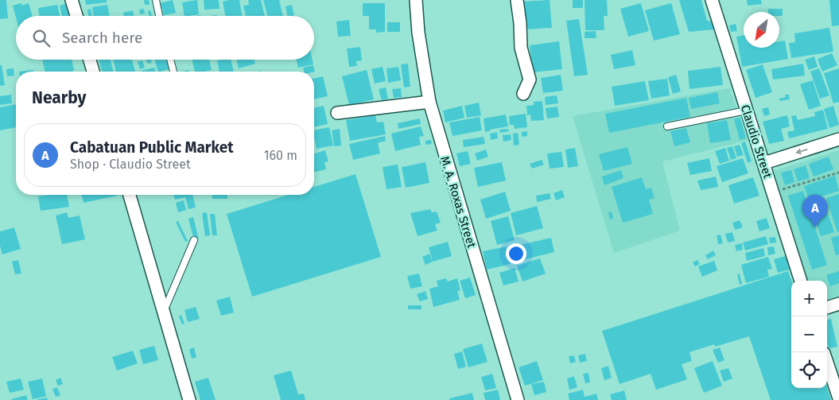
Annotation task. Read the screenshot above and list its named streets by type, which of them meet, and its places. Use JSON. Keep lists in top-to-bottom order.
{
  "streets": {
    "street": ["Claudio Street", "M. A. Roxas Street"]
  },
  "north": "bottom left",
  "page": {
    "search": "Search here",
    "heading": "Nearby",
    "list": [
      {
        "mark": "A",
        "name": "Cabatuan Public Market",
        "note": "Shop · Claudio Street",
        "value": "160 m"
      }
    ],
    "pins": "A",
    "map_buttons": ["+", "−"]
  }
}
